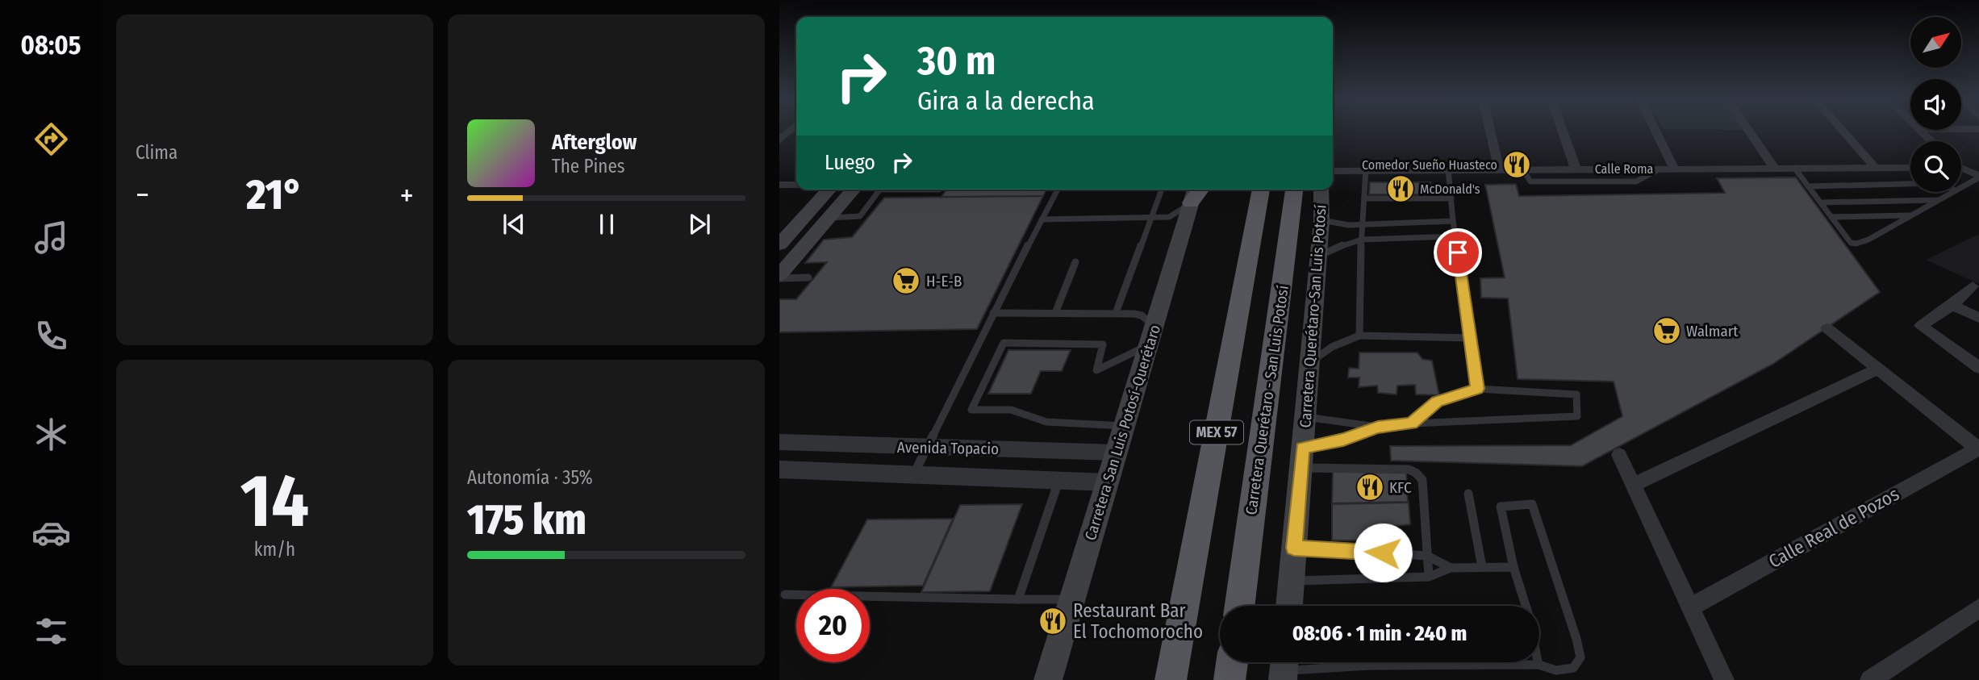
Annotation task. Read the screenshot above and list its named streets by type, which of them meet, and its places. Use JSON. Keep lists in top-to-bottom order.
{
  "streets": {
    "highway": ["Carretera Querétaro - San Luis Potosí", "MEX 57"],
    "main road": ["Carretera Querétaro-San Luis Potosí", "Carretera San Luis Potosí-Querétaro"],
    "street": ["Calle Roma", "Avenida Topacio", "Calle Real de Pozos"]
  },
  "crossings": [
    ["Carretera San Luis Potosí-Querétaro", "Avenida Topacio"]
  ],
  "places": {
    "restaurant": [
      "Comedor Sueño Huasteco",
      "McDonald's",
      "KFC",
      "Restaurant Bar El Tochomorocho"
    ],
    "supermarket": ["H-E-B", "Walmart"]
  },
  "north": "top right",
  "page": {
    "tabs": "08:05",
    "tile": [
      "Clima",
      ["14", "km/h"],
      ["Autonomía · 35%", "175 km"]
    ],
    "turn": ["30 m", "Gira a la derecha"],
    "song": ["Afterglow", "The Pines"],
    "then": "Luego",
    "heat": ["−", "21°", "+"],
    "limit": "20",
    "trip": "08:06 · 1 min · 240 m"
  }
}
